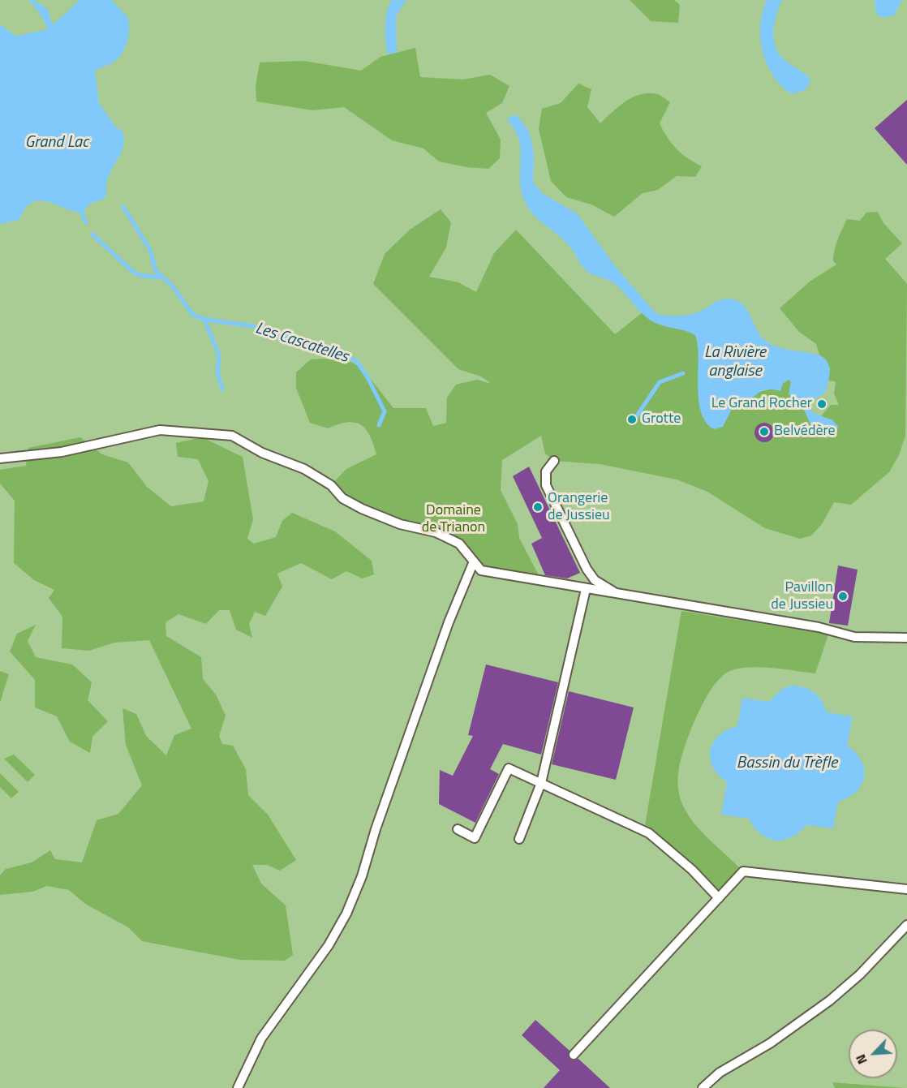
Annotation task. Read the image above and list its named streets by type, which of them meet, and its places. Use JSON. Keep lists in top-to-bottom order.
{
  "water": [
    "Grand Lac",
    "Les Cascatelles",
    "La Rivière anglaise",
    "Bassin du Trèfle"
  ],
  "parks": ["Domaine de Trianon"],
  "places": [
    "Le Grand Rocher",
    "Grotte",
    "Belvédère",
    "Orangerie de Jussieu",
    "Pavillon de Jussieu"
  ],
  "north": "bottom left"
}
